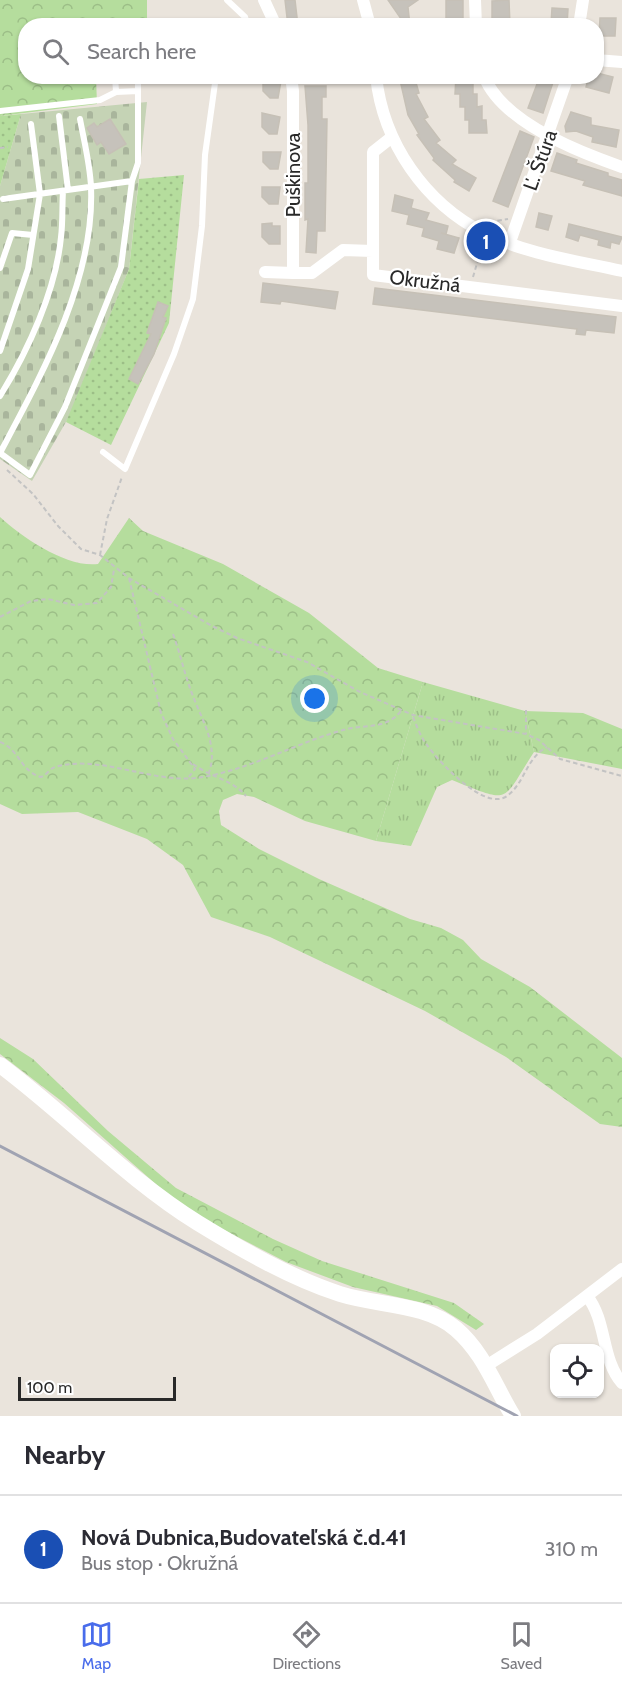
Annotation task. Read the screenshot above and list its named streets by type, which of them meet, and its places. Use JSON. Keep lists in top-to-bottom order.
{
  "streets": {
    "street": ["Ľ. Štúra", "Puškinova", "Okružná"]
  },
  "scale_bar": "100 m",
  "page": {
    "search": "Search here",
    "pins": "1",
    "scale": "100 m",
    "heading": "Nearby",
    "list": [
      {
        "mark": "1",
        "name": "Nová Dubnica,Budovateľská č.d.41",
        "note": "Bus stop · Okružná",
        "value": "310 m"
      }
    ],
    "nav": ["Map", "Directions", "Saved"]
  }
}
